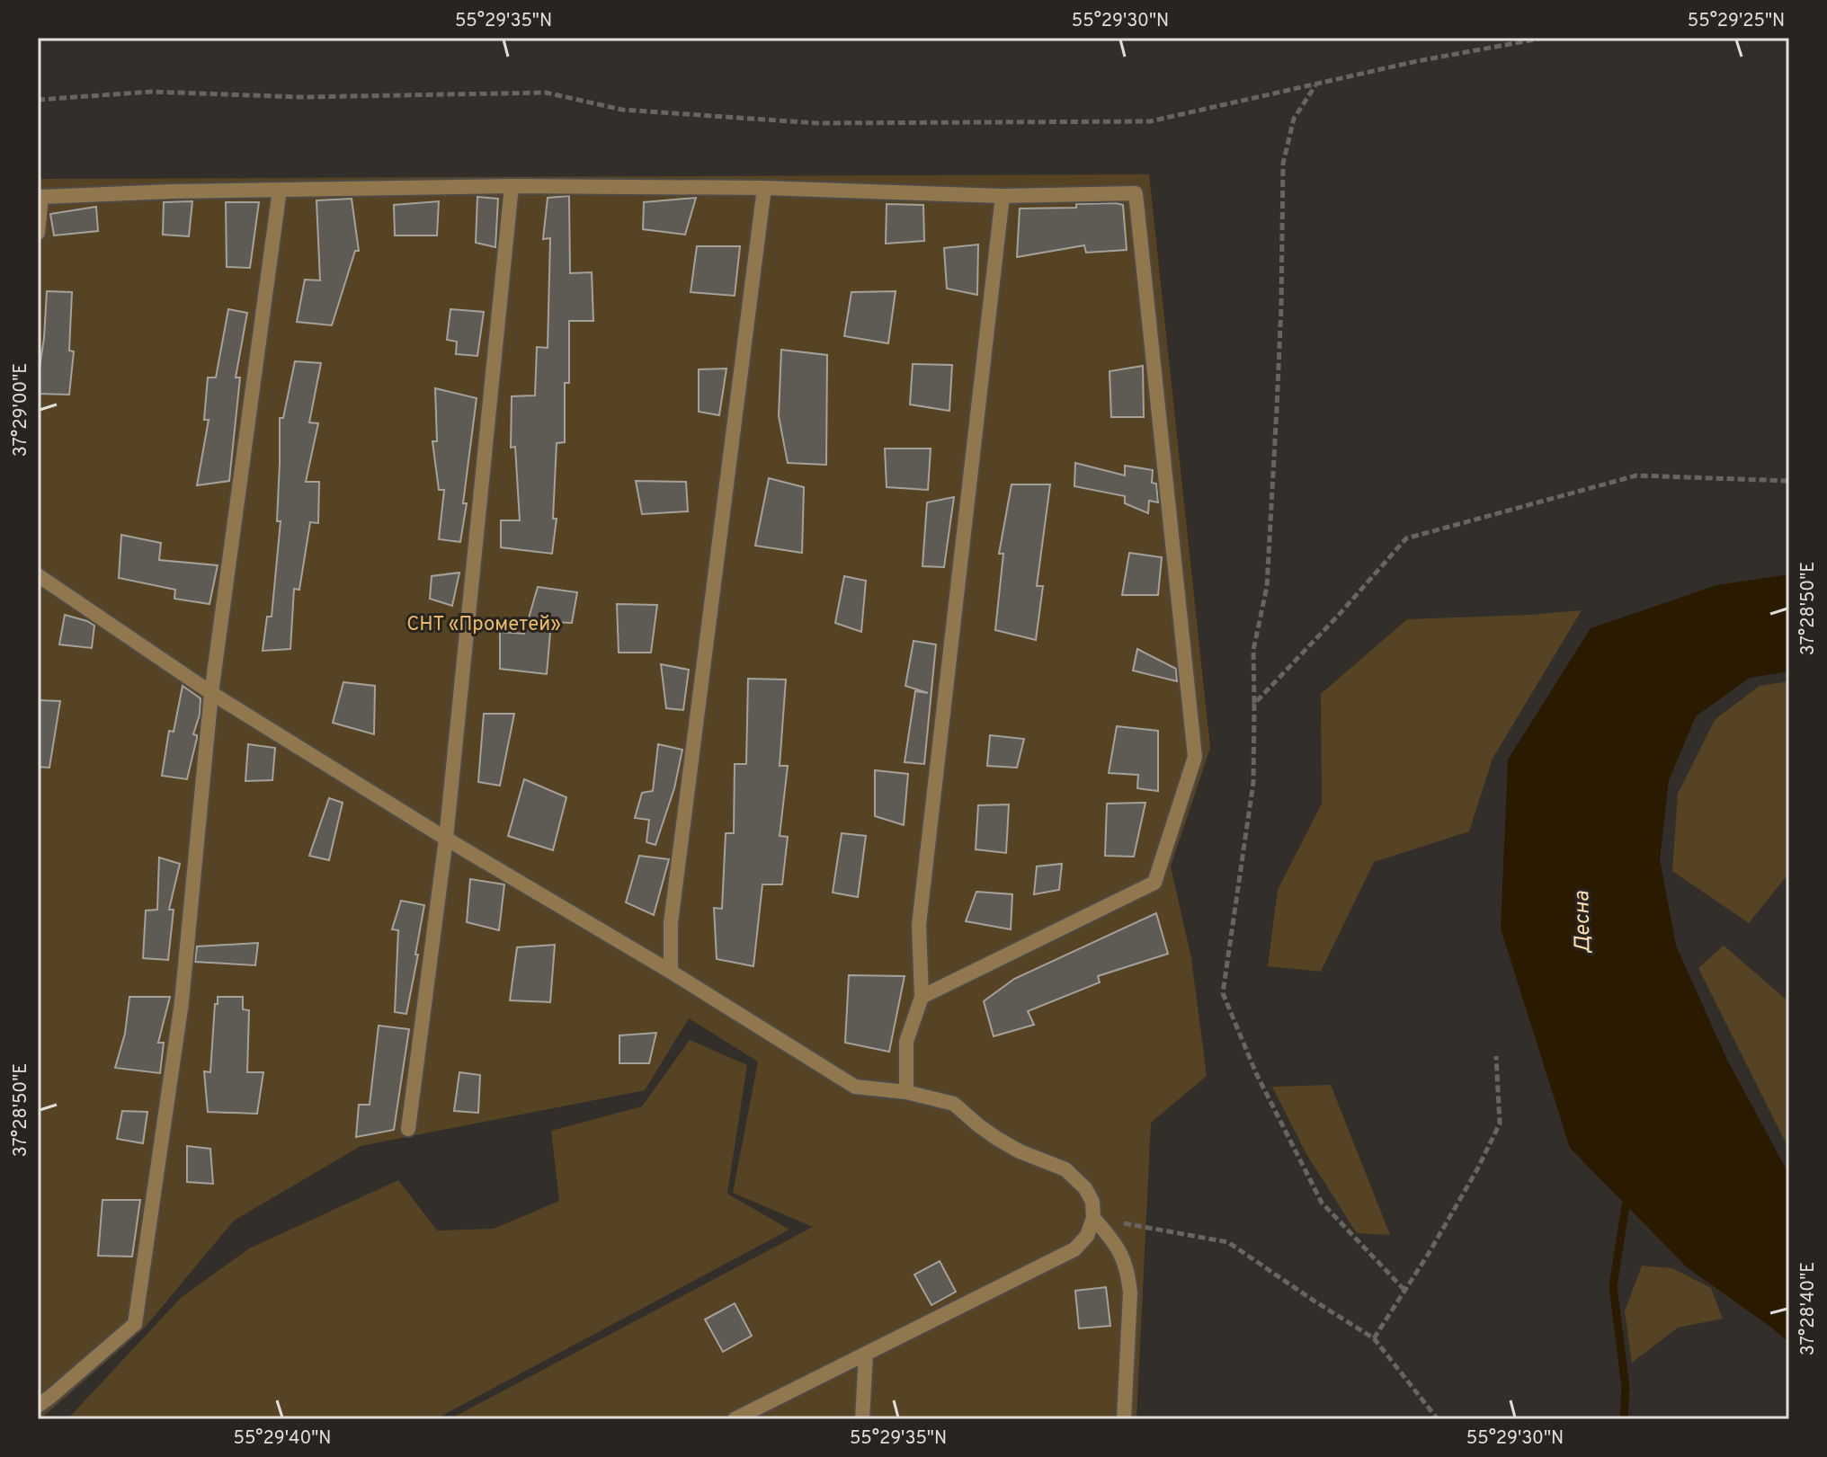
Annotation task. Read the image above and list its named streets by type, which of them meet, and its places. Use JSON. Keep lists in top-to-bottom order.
{
  "water": ["Десна"],
  "parks": ["СНТ «Прометей»"],
  "coordinates": [
    "55°29'35\"N",
    "55°29'30\"N",
    "55°29'25\"N",
    "37°29'00\"E",
    "37°28'50\"E",
    "37°28'40\"E",
    "55°29'40\"N"
  ]
}
